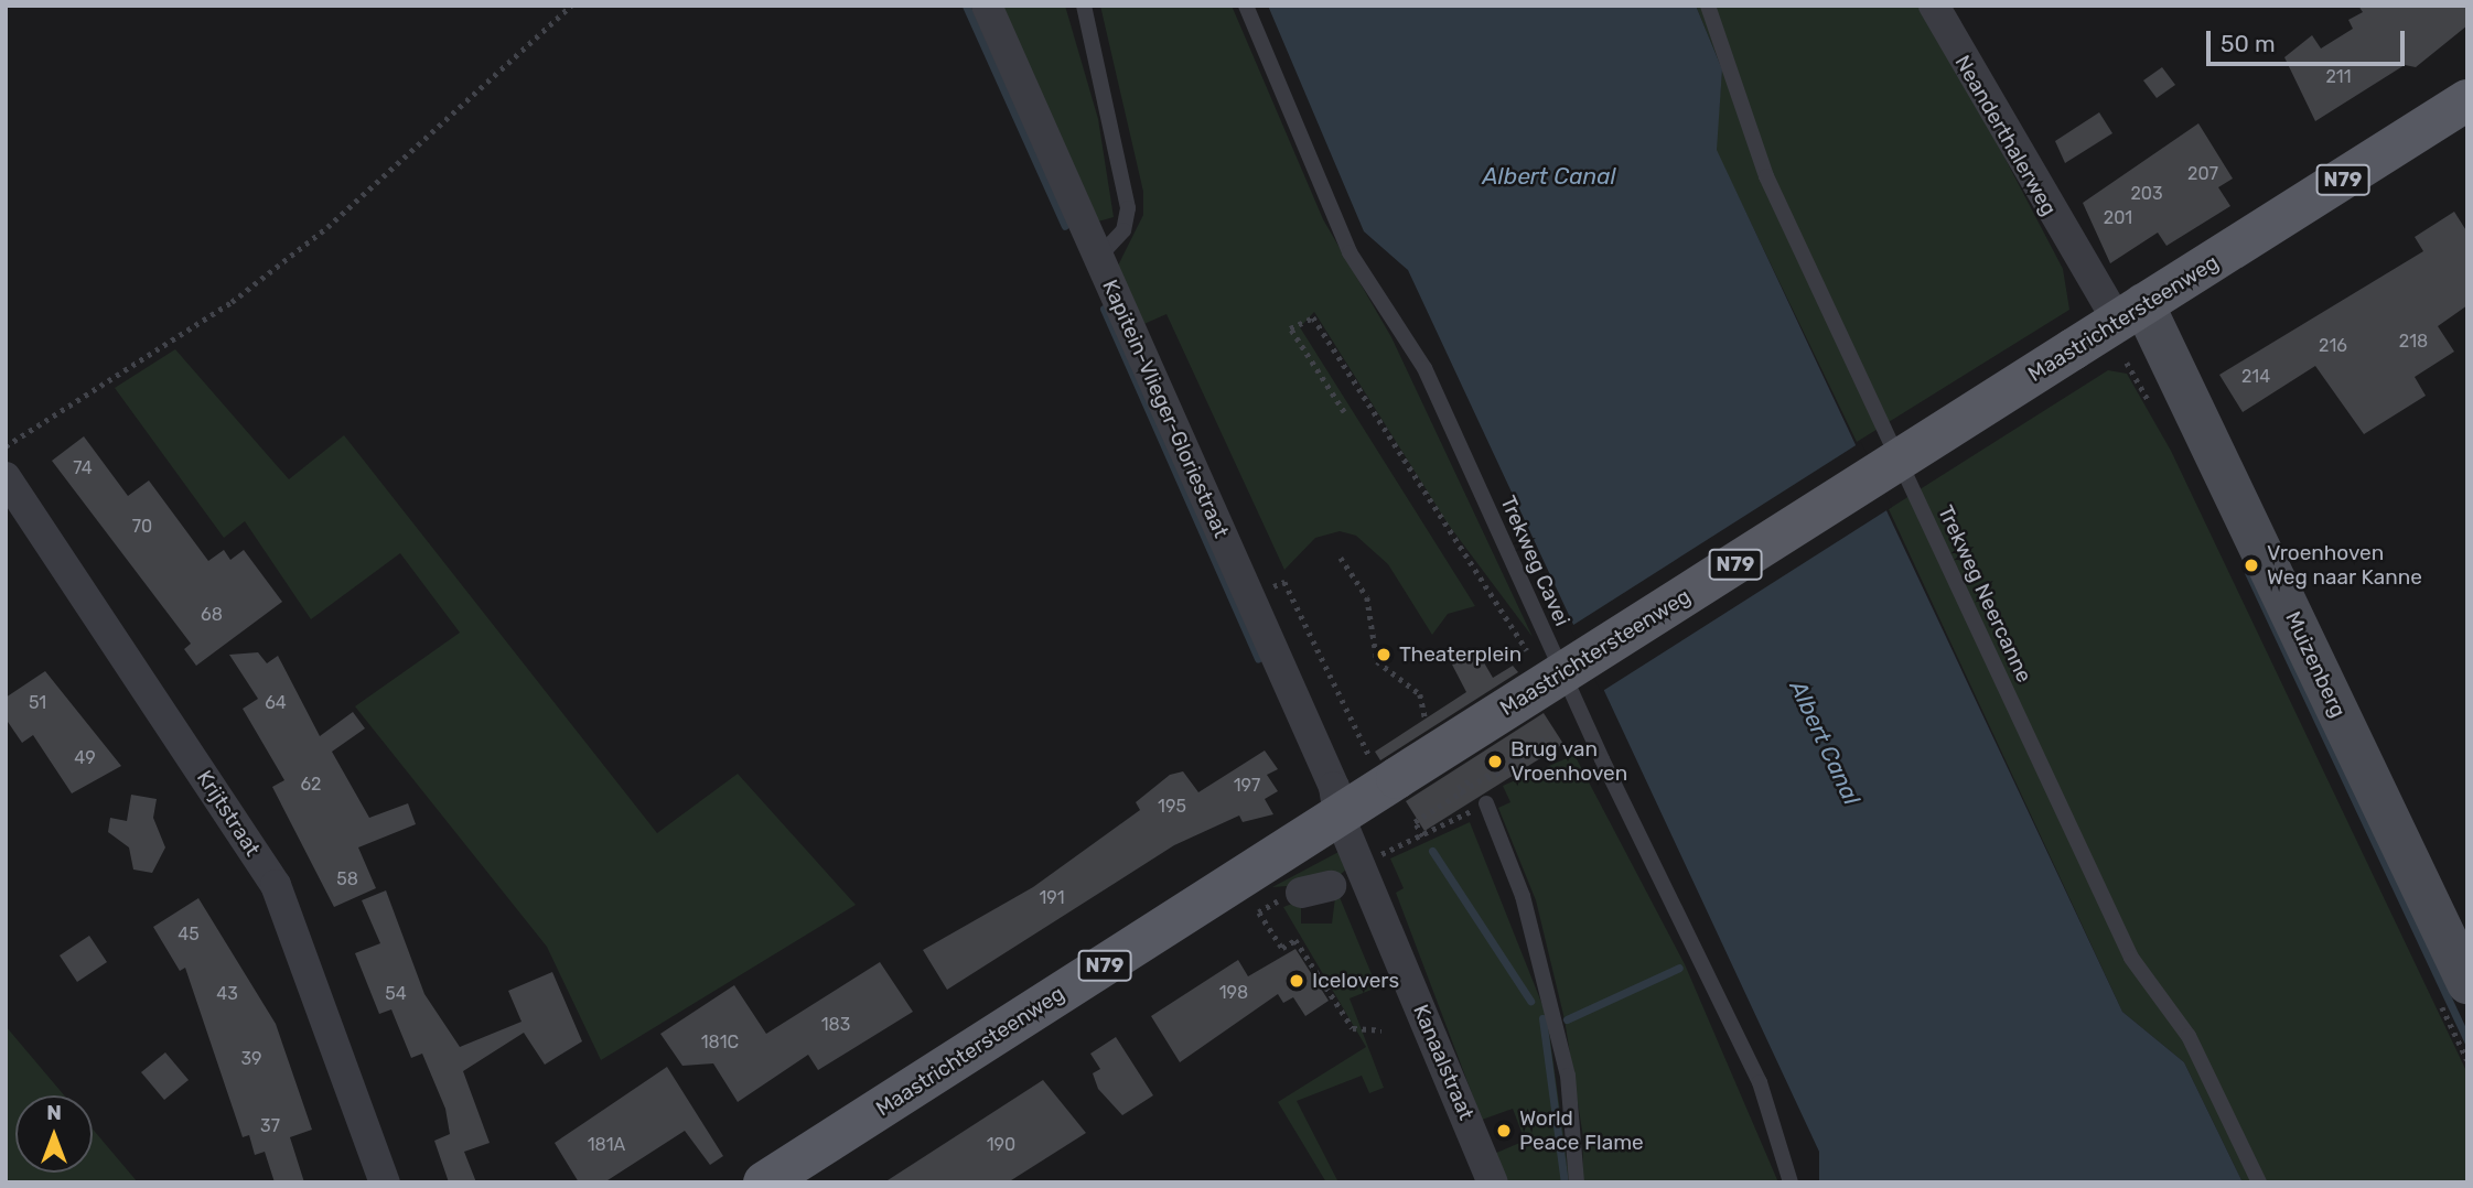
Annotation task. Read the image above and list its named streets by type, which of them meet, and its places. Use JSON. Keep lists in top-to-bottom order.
{
  "streets": {
    "main road": ["N79", "Maastrichtersteenweg"],
    "street": [
      "Neanderthalerweg",
      "Kapitein-Vlieger-Gloriestraat",
      "Muizenberg",
      "Krijtstraat",
      "Kanaalstraat"
    ],
    "lane": ["Trekweg Cavei", "Trekweg Neercanne"]
  },
  "crossings": [
    ["Neanderthalerweg", "Maastrichtersteenweg"],
    ["Neanderthalerweg", "Muizenberg"],
    ["Maastrichtersteenweg", "Kapitein-Vlieger-Gloriestraat"],
    ["Maastrichtersteenweg", "Muizenberg"],
    ["Maastrichtersteenweg", "Kanaalstraat"],
    ["Kapitein-Vlieger-Gloriestraat", "Kanaalstraat"]
  ],
  "water": ["Albert Canal"],
  "places": [
    "Vroenhoven Weg naar Kanne",
    "Theaterplein",
    "Brug van Vroenhoven",
    "Icelovers",
    "World Peace Flame"
  ],
  "house_numbers": [
    "211",
    "207",
    "203",
    "201",
    "218",
    "216",
    "214",
    "74",
    "70",
    "68",
    "51",
    "64",
    "49",
    "62",
    "197",
    "195",
    "58",
    "191",
    "45",
    "198",
    "43",
    "54",
    "183",
    "181C",
    "39",
    "37",
    "181A",
    "190"
  ],
  "scale_bar": "50 m",
  "north": "top"
}
